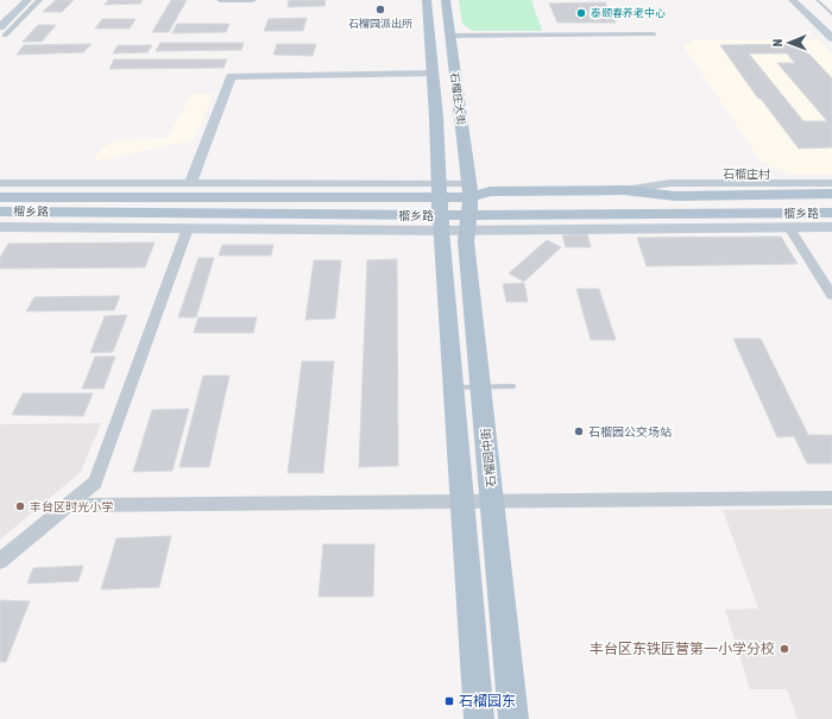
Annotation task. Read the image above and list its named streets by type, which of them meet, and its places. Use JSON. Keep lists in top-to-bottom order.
{
  "streets": {
    "main road": ["石榴庄大街", "榴乡路", "石榴园中街"]
  },
  "crossings": [
    ["石榴庄大街", "榴乡路"],
    ["石榴庄大街", "石榴园中街"],
    ["榴乡路", "石榴园中街"]
  ],
  "districts": ["石榴庄村"],
  "places": {
    "other": [
      "石榴园派出所",
      "泰颐春养老中心",
      "石榴园公交场站",
      "丰台区时光小学",
      "丰台区东铁匠营第一小学分校"
    ],
    "transit": ["石榴园东"]
  },
  "north": "left"
}
